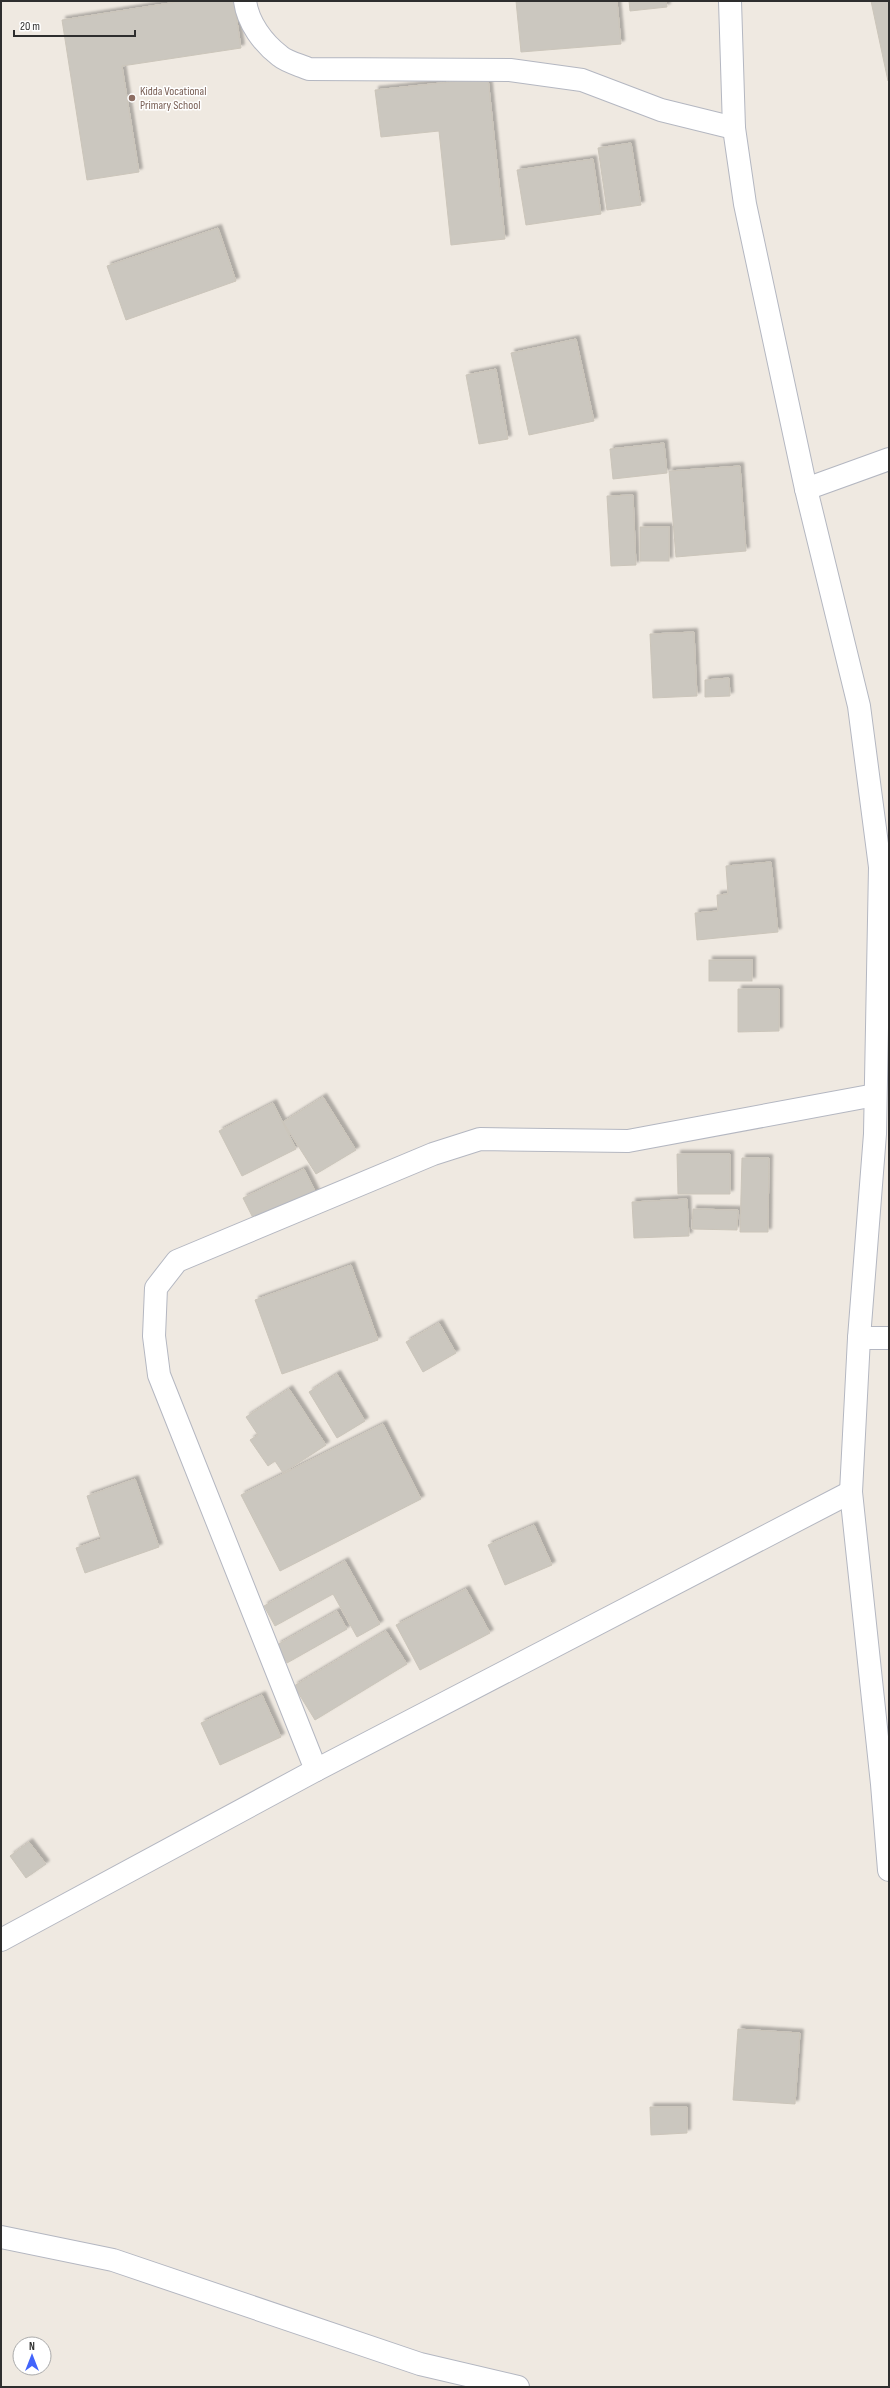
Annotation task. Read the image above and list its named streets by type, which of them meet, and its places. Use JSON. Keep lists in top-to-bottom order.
{
  "places": ["Kidda Vocational Primary School"],
  "scale_bar": "20 m",
  "north": "top"
}
